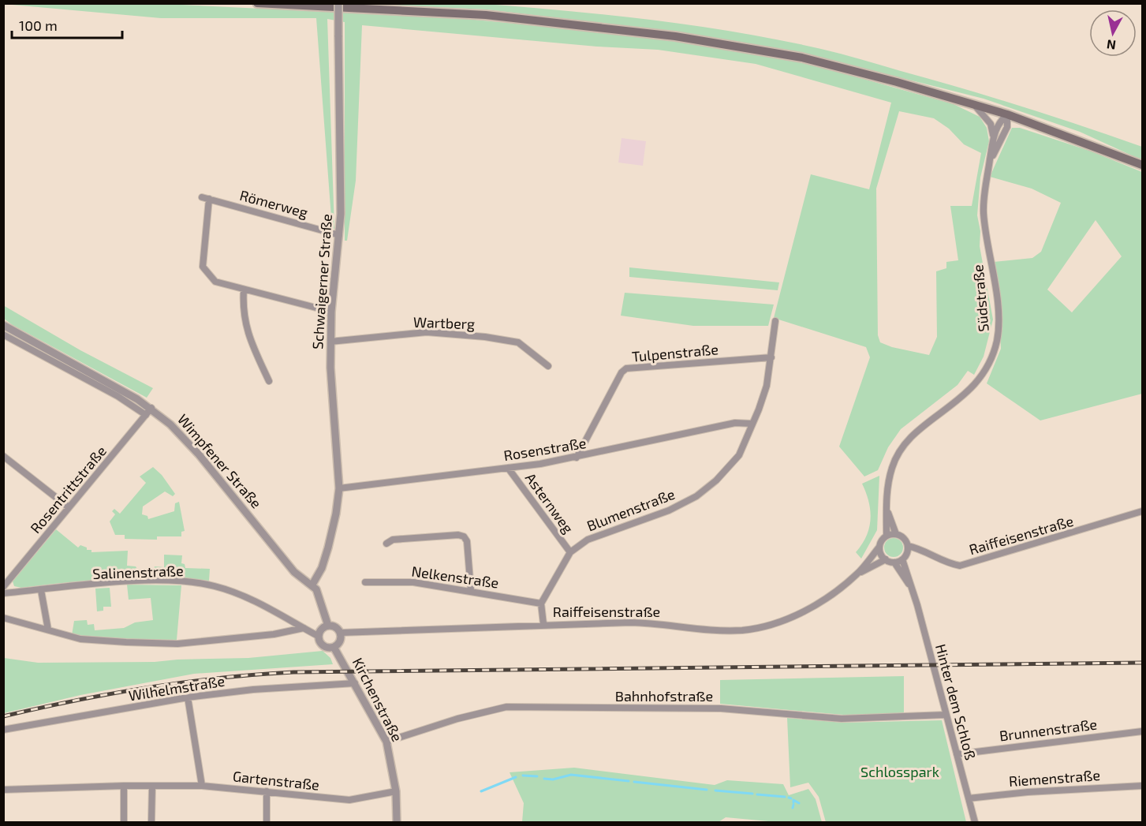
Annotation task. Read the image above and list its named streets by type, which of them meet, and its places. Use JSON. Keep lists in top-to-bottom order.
{
  "streets": {
    "street": [
      "Römerweg",
      "Schwaigerner Straße",
      "Südstraße",
      "Wartberg",
      "Tulpenstraße",
      "Rosenstraße",
      "Wimpfener Straße",
      "Rosentrittstraße",
      "Asternweg",
      "Blumenstraße",
      "Raiffeisenstraße",
      "Salinenstraße",
      "Nelkenstraße",
      "Wilhelmstraße",
      "Bahnhofstraße",
      "Kirchenstraße",
      "Hinter dem Schloß",
      "Brunnenstraße",
      "Riemenstraße",
      "Gartenstraße"
    ]
  },
  "crossings": [
    ["Römerweg", "Schwaigerner Straße"],
    ["Schwaigerner Straße", "Wartberg"],
    ["Schwaigerner Straße", "Rosenstraße"],
    ["Schwaigerner Straße", "Wimpfener Straße"],
    ["Südstraße", "Raiffeisenstraße"],
    ["Südstraße", "Hinter dem Schloß"],
    ["Tulpenstraße", "Rosenstraße"],
    ["Tulpenstraße", "Blumenstraße"],
    ["Rosenstraße", "Asternweg"],
    ["Rosenstraße", "Blumenstraße"],
    ["Wimpfener Straße", "Rosentrittstraße"],
    ["Wimpfener Straße", "Raiffeisenstraße"],
    ["Wimpfener Straße", "Salinenstraße"],
    ["Wimpfener Straße", "Kirchenstraße"],
    ["Asternweg", "Blumenstraße"],
    ["Blumenstraße", "Nelkenstraße"],
    ["Raiffeisenstraße", "Salinenstraße"],
    ["Raiffeisenstraße", "Kirchenstraße"],
    ["Raiffeisenstraße", "Hinter dem Schloß"],
    ["Salinenstraße", "Kirchenstraße"],
    ["Wilhelmstraße", "Kirchenstraße"],
    ["Bahnhofstraße", "Kirchenstraße"],
    ["Bahnhofstraße", "Hinter dem Schloß"],
    ["Kirchenstraße", "Gartenstraße"],
    ["Hinter dem Schloß", "Brunnenstraße"],
    ["Hinter dem Schloß", "Riemenstraße"]
  ],
  "parks": ["Schlosspark"],
  "scale_bar": "100 m",
  "north": "bottom"
}
